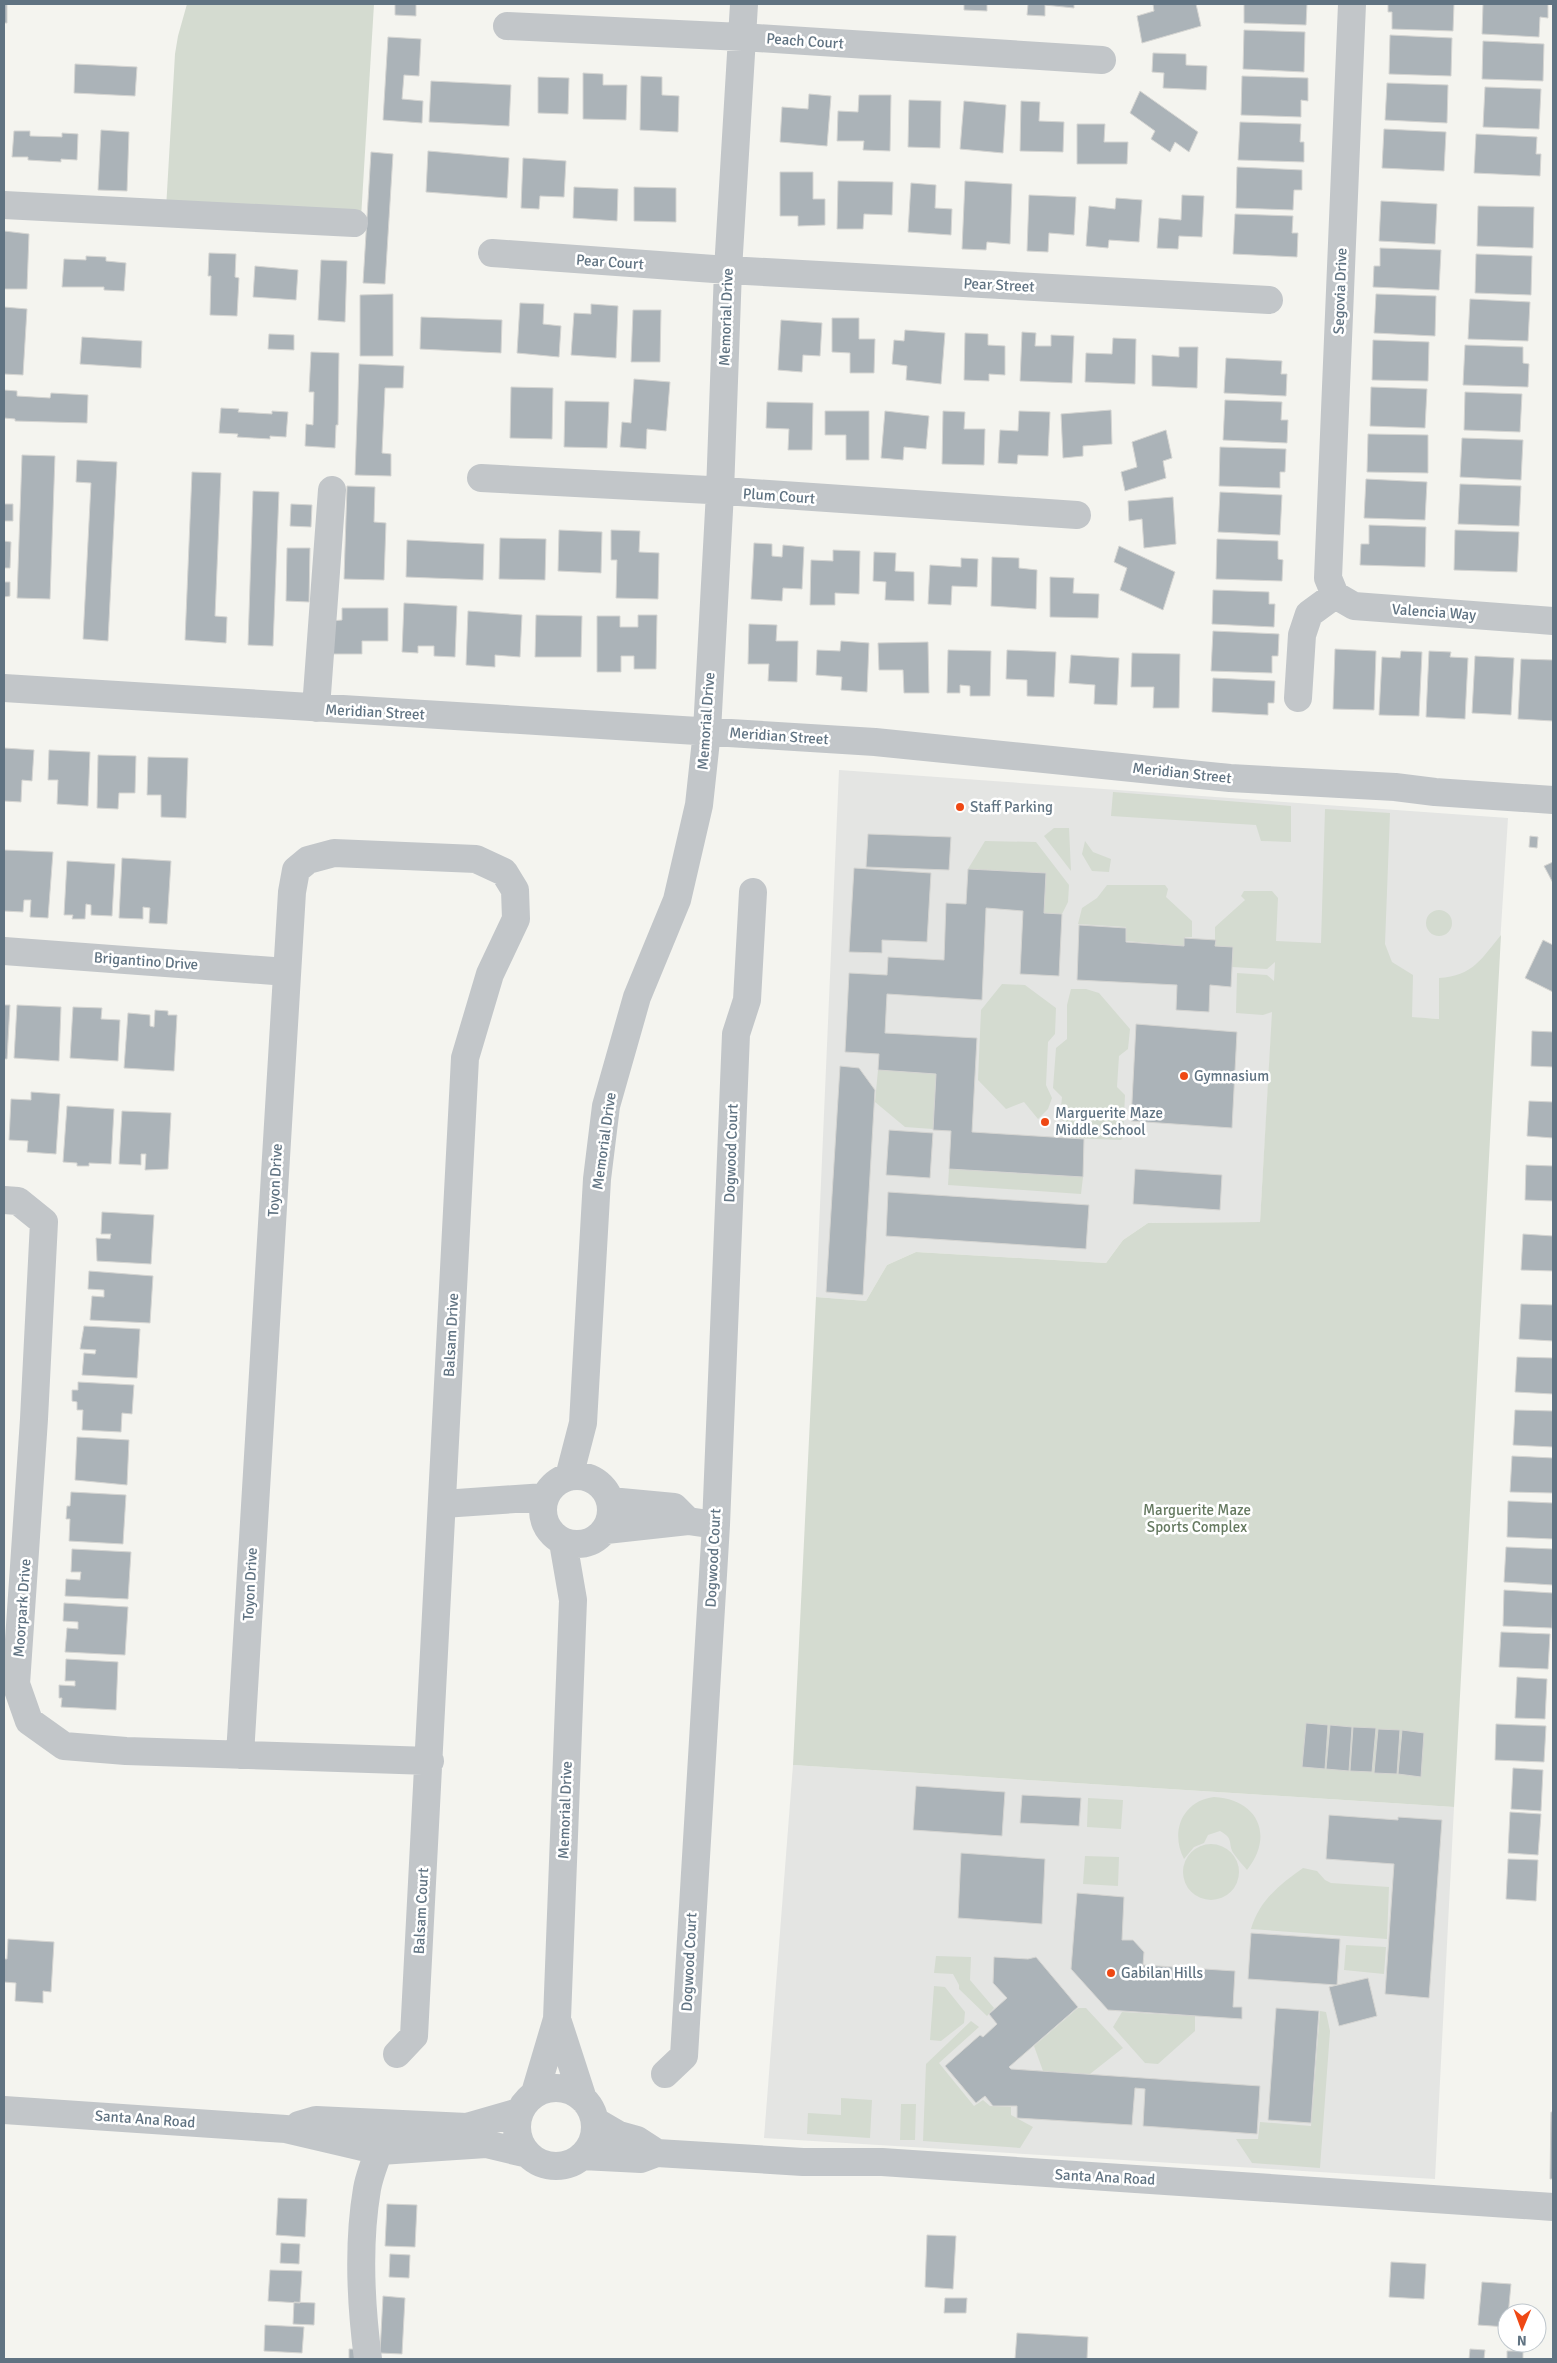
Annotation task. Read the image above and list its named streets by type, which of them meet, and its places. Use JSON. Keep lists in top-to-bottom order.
{
  "streets": {
    "street": [
      "Peach Court",
      "Pear Court",
      "Pear Street",
      "Segovia Drive",
      "Memorial Drive",
      "Plum Court",
      "Valencia Way",
      "Meridian Street",
      "Brigantino Drive",
      "Dogwood Court",
      "Toyon Drive",
      "Balsam Drive",
      "Moorpark Drive",
      "Balsam Court",
      "Santa Ana Road"
    ]
  },
  "crossings": [
    ["Peach Court", "Memorial Drive"],
    ["Pear Court", "Pear Street"],
    ["Pear Court", "Memorial Drive"],
    ["Pear Street", "Memorial Drive"],
    ["Segovia Drive", "Valencia Way"],
    ["Memorial Drive", "Plum Court"],
    ["Memorial Drive", "Meridian Street"],
    ["Brigantino Drive", "Toyon Drive"],
    ["Toyon Drive", "Balsam Drive"],
    ["Toyon Drive", "Moorpark Drive"],
    ["Balsam Drive", "Moorpark Drive"],
    ["Balsam Drive", "Balsam Court"],
    ["Moorpark Drive", "Balsam Court"]
  ],
  "parks": ["Marguerite Maze Sports Complex"],
  "places": [
    "Staff Parking",
    "Gymnasium",
    "Marguerite Maze Middle School",
    "Gabilan Hills"
  ],
  "north": "bottom"
}
